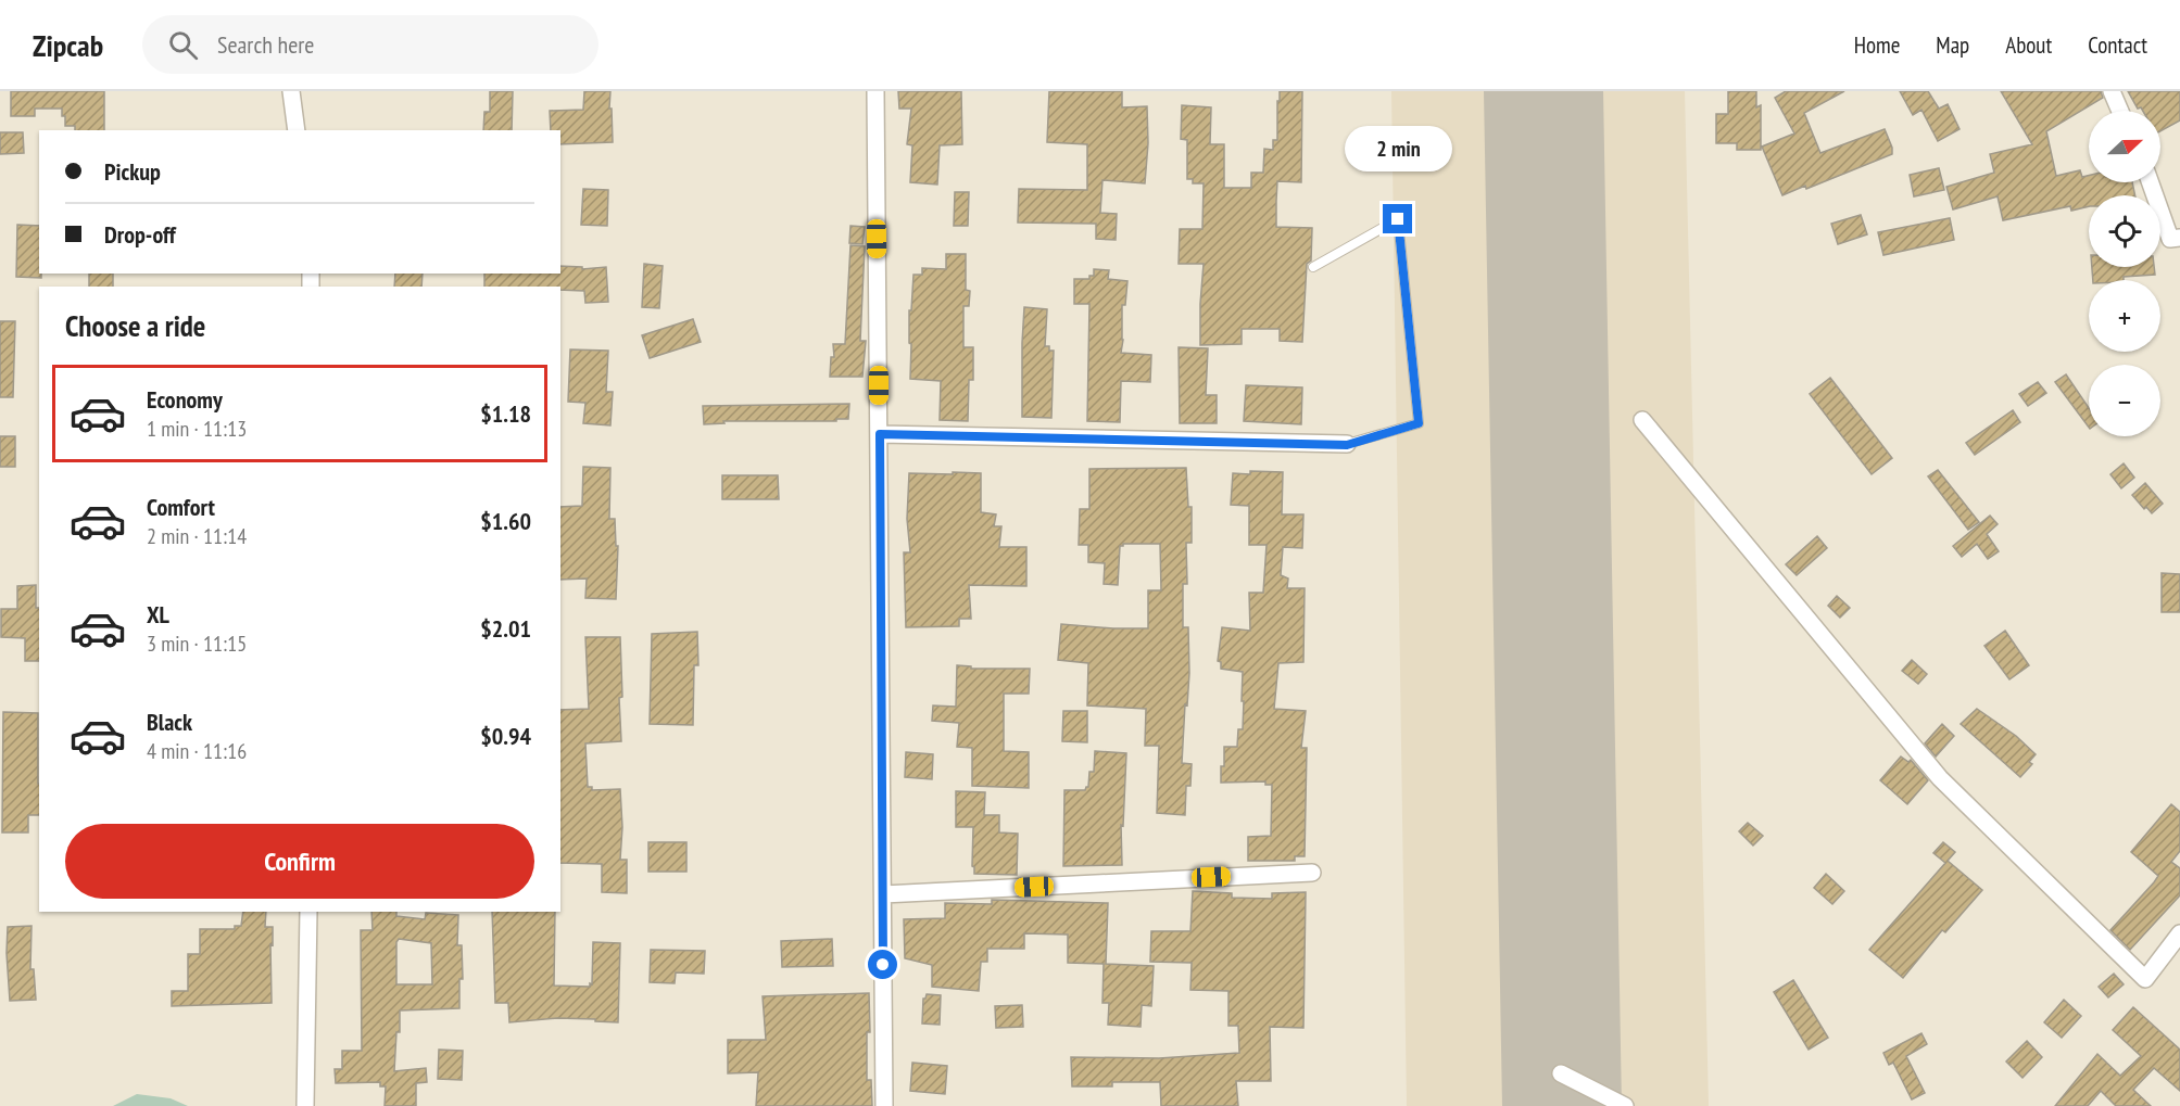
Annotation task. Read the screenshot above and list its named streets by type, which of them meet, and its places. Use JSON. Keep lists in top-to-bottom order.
{
  "north": "right",
  "page": {
    "header": "Zipcab",
    "search": "Search here",
    "nav": [
      "Home",
      "Map",
      "About",
      "Contact"
    ],
    "map_buttons": ["+", "−"],
    "bubble": "2 min",
    "banner": ["Pickup", "Drop-off"],
    "heading": "Choose a ride",
    "list": [
      {
        "name": "Economy",
        "note": "1 min · 11:13",
        "value": "$1.18"
      },
      {
        "name": "Comfort",
        "note": "2 min · 11:14",
        "value": "$1.60"
      },
      {
        "name": "XL",
        "note": "3 min · 11:15",
        "value": "$2.01"
      },
      {
        "name": "Black",
        "note": "4 min · 11:16",
        "value": "$0.94"
      }
    ],
    "buttons": "Confirm"
  }
}
